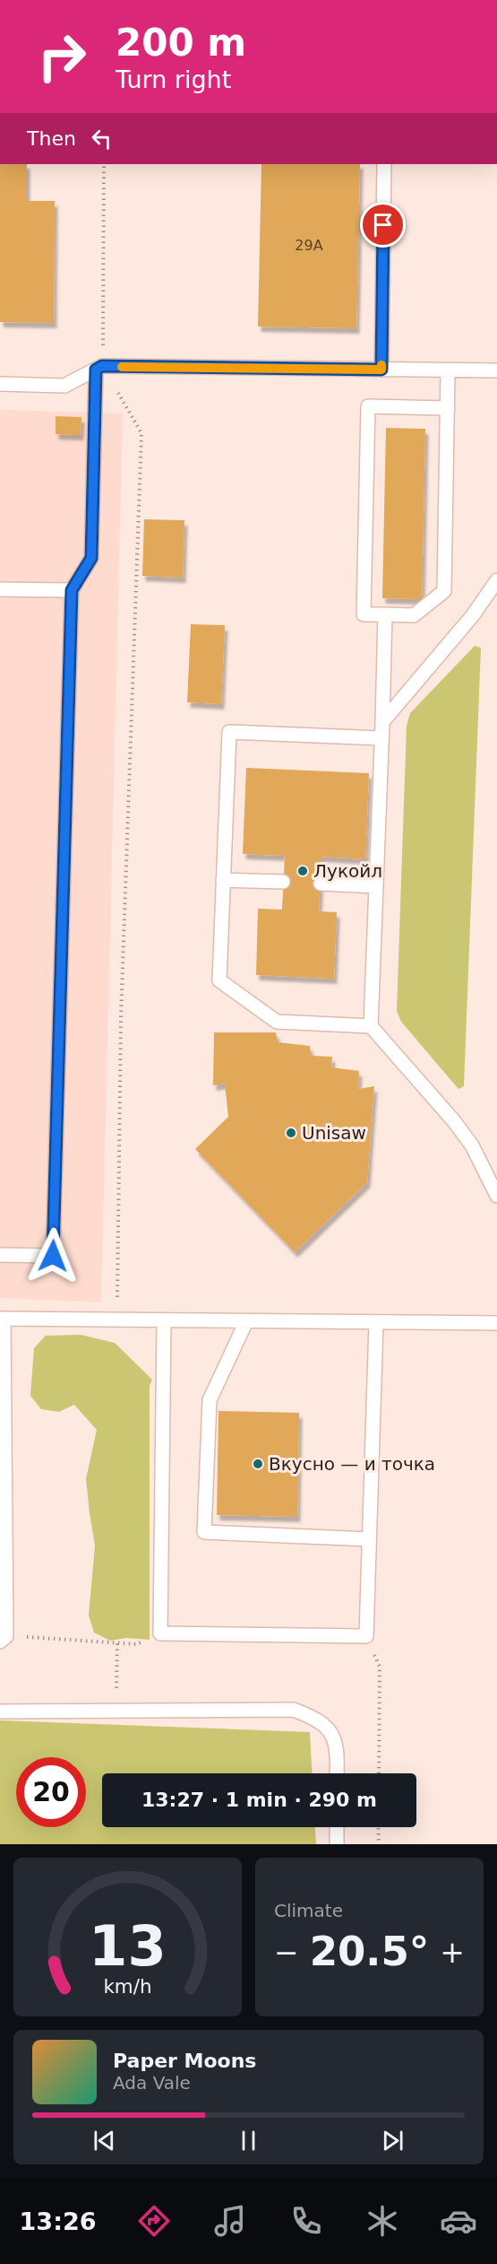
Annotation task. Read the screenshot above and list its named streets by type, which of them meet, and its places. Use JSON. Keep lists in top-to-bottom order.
{
  "places": ["Лукойл", "Unisaw", "Вкусно — и точка"],
  "house_numbers": ["29А"],
  "page": {
    "turn": ["200 m", "Turn right"],
    "then": "Then",
    "limit": "20",
    "trip": "13:27 · 1 min · 290 m",
    "tile": "Climate",
    "heat": ["−", "20.5°", "+"],
    "song": ["Paper Moons", "Ada Vale"],
    "tabs": "13:26",
    "gauge": ["13", "km/h"]
  }
}
